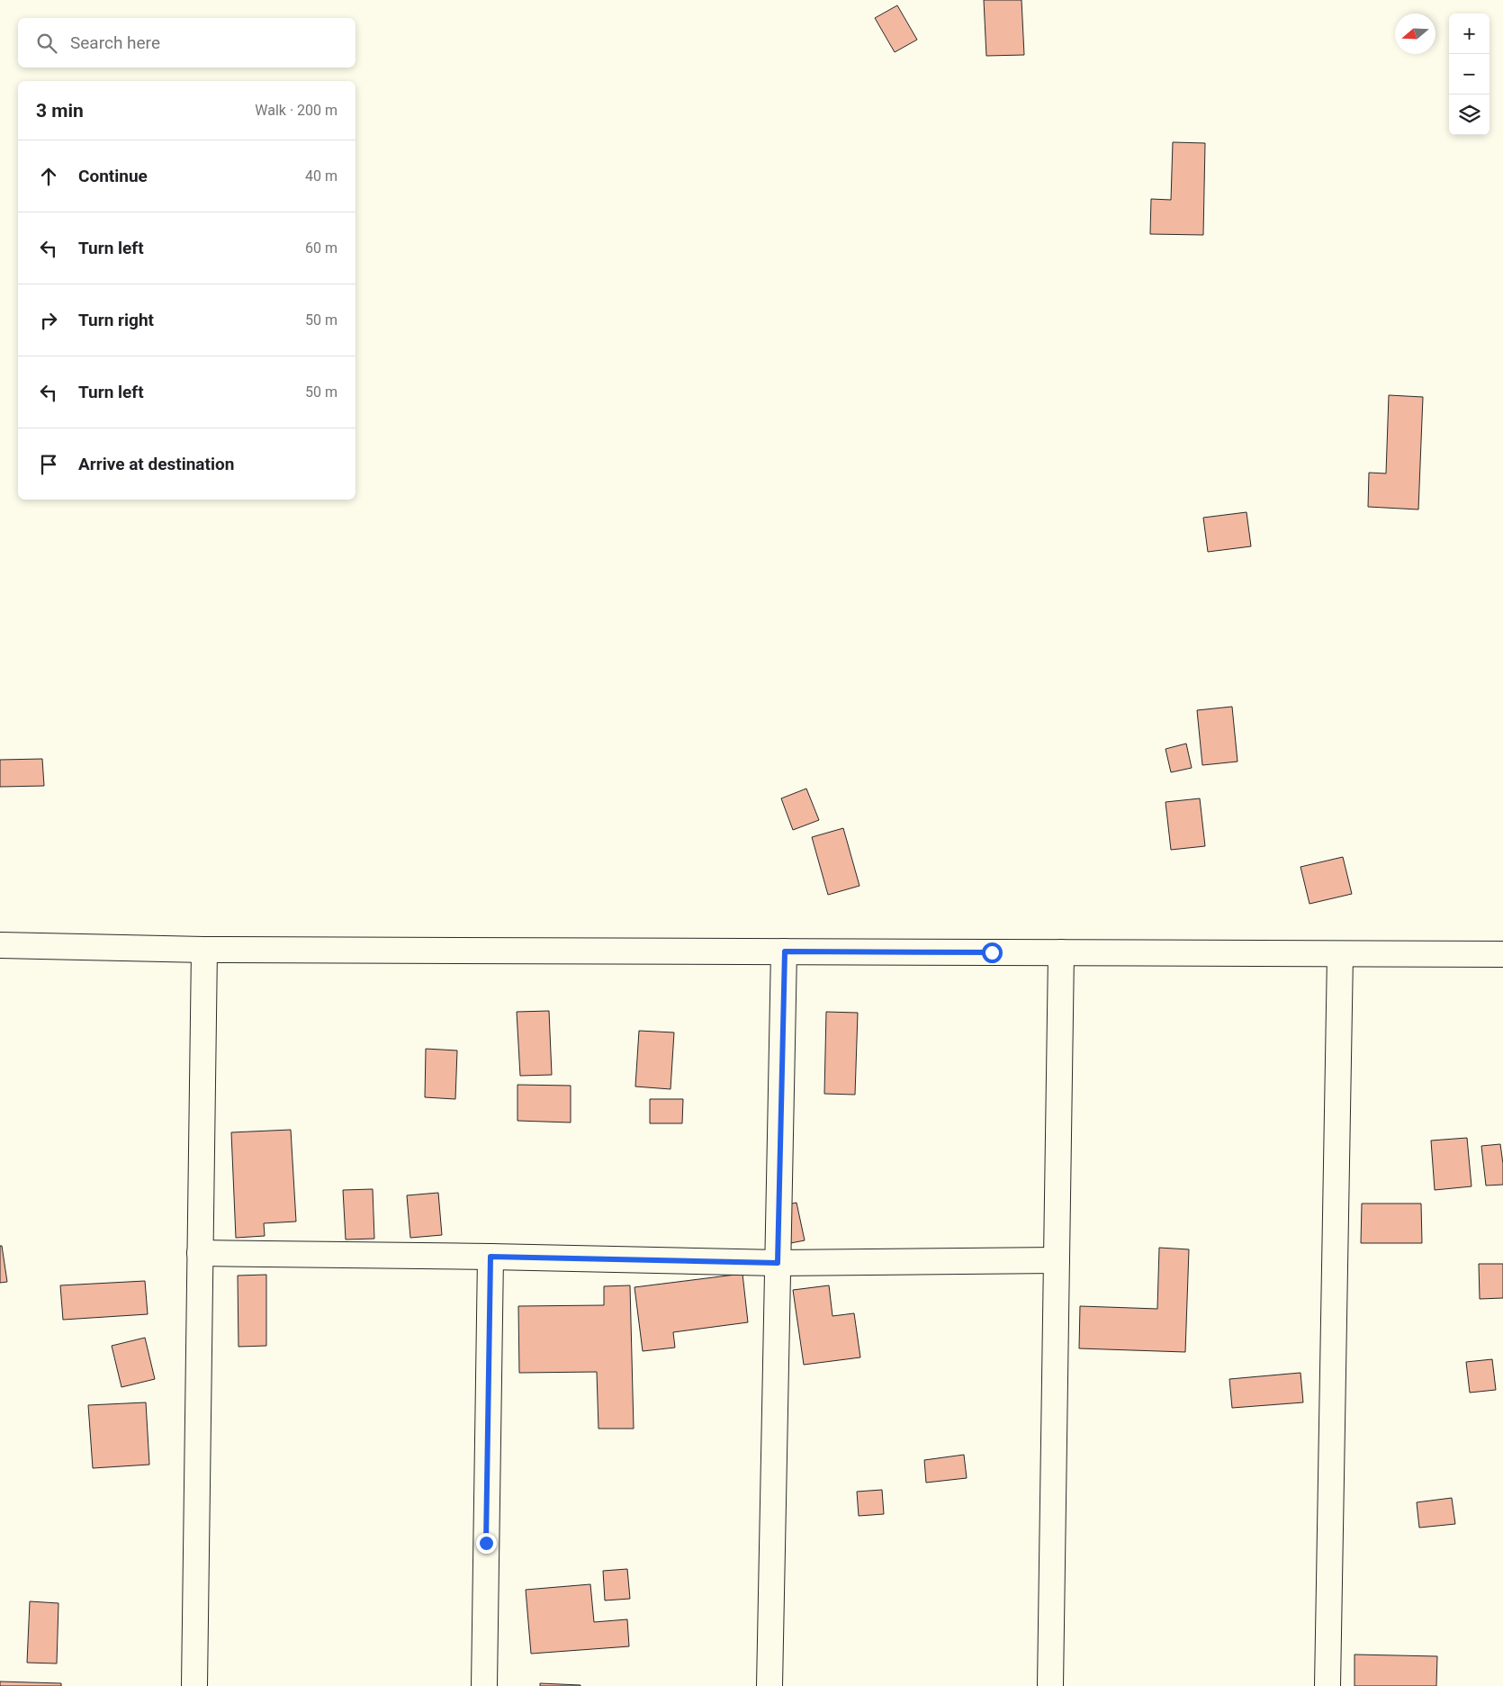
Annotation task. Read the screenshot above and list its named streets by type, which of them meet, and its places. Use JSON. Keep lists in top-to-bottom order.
{
  "north": "left",
  "page": {
    "map_buttons": ["+", "−"],
    "search": "Search here",
    "heading": ["3 min", "Walk · 200 m"],
    "list": [
      ["Continue", "40 m"],
      ["Turn left", "60 m"],
      ["Turn right", "50 m"],
      ["Turn left", "50 m"],
      "Arrive at destination"
    ]
  }
}
